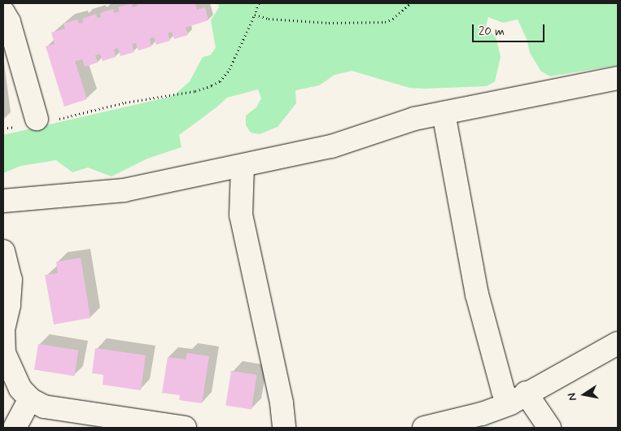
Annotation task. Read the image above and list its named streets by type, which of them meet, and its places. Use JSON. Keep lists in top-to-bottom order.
{
  "scale_bar": "20 m",
  "north": "left"
}
